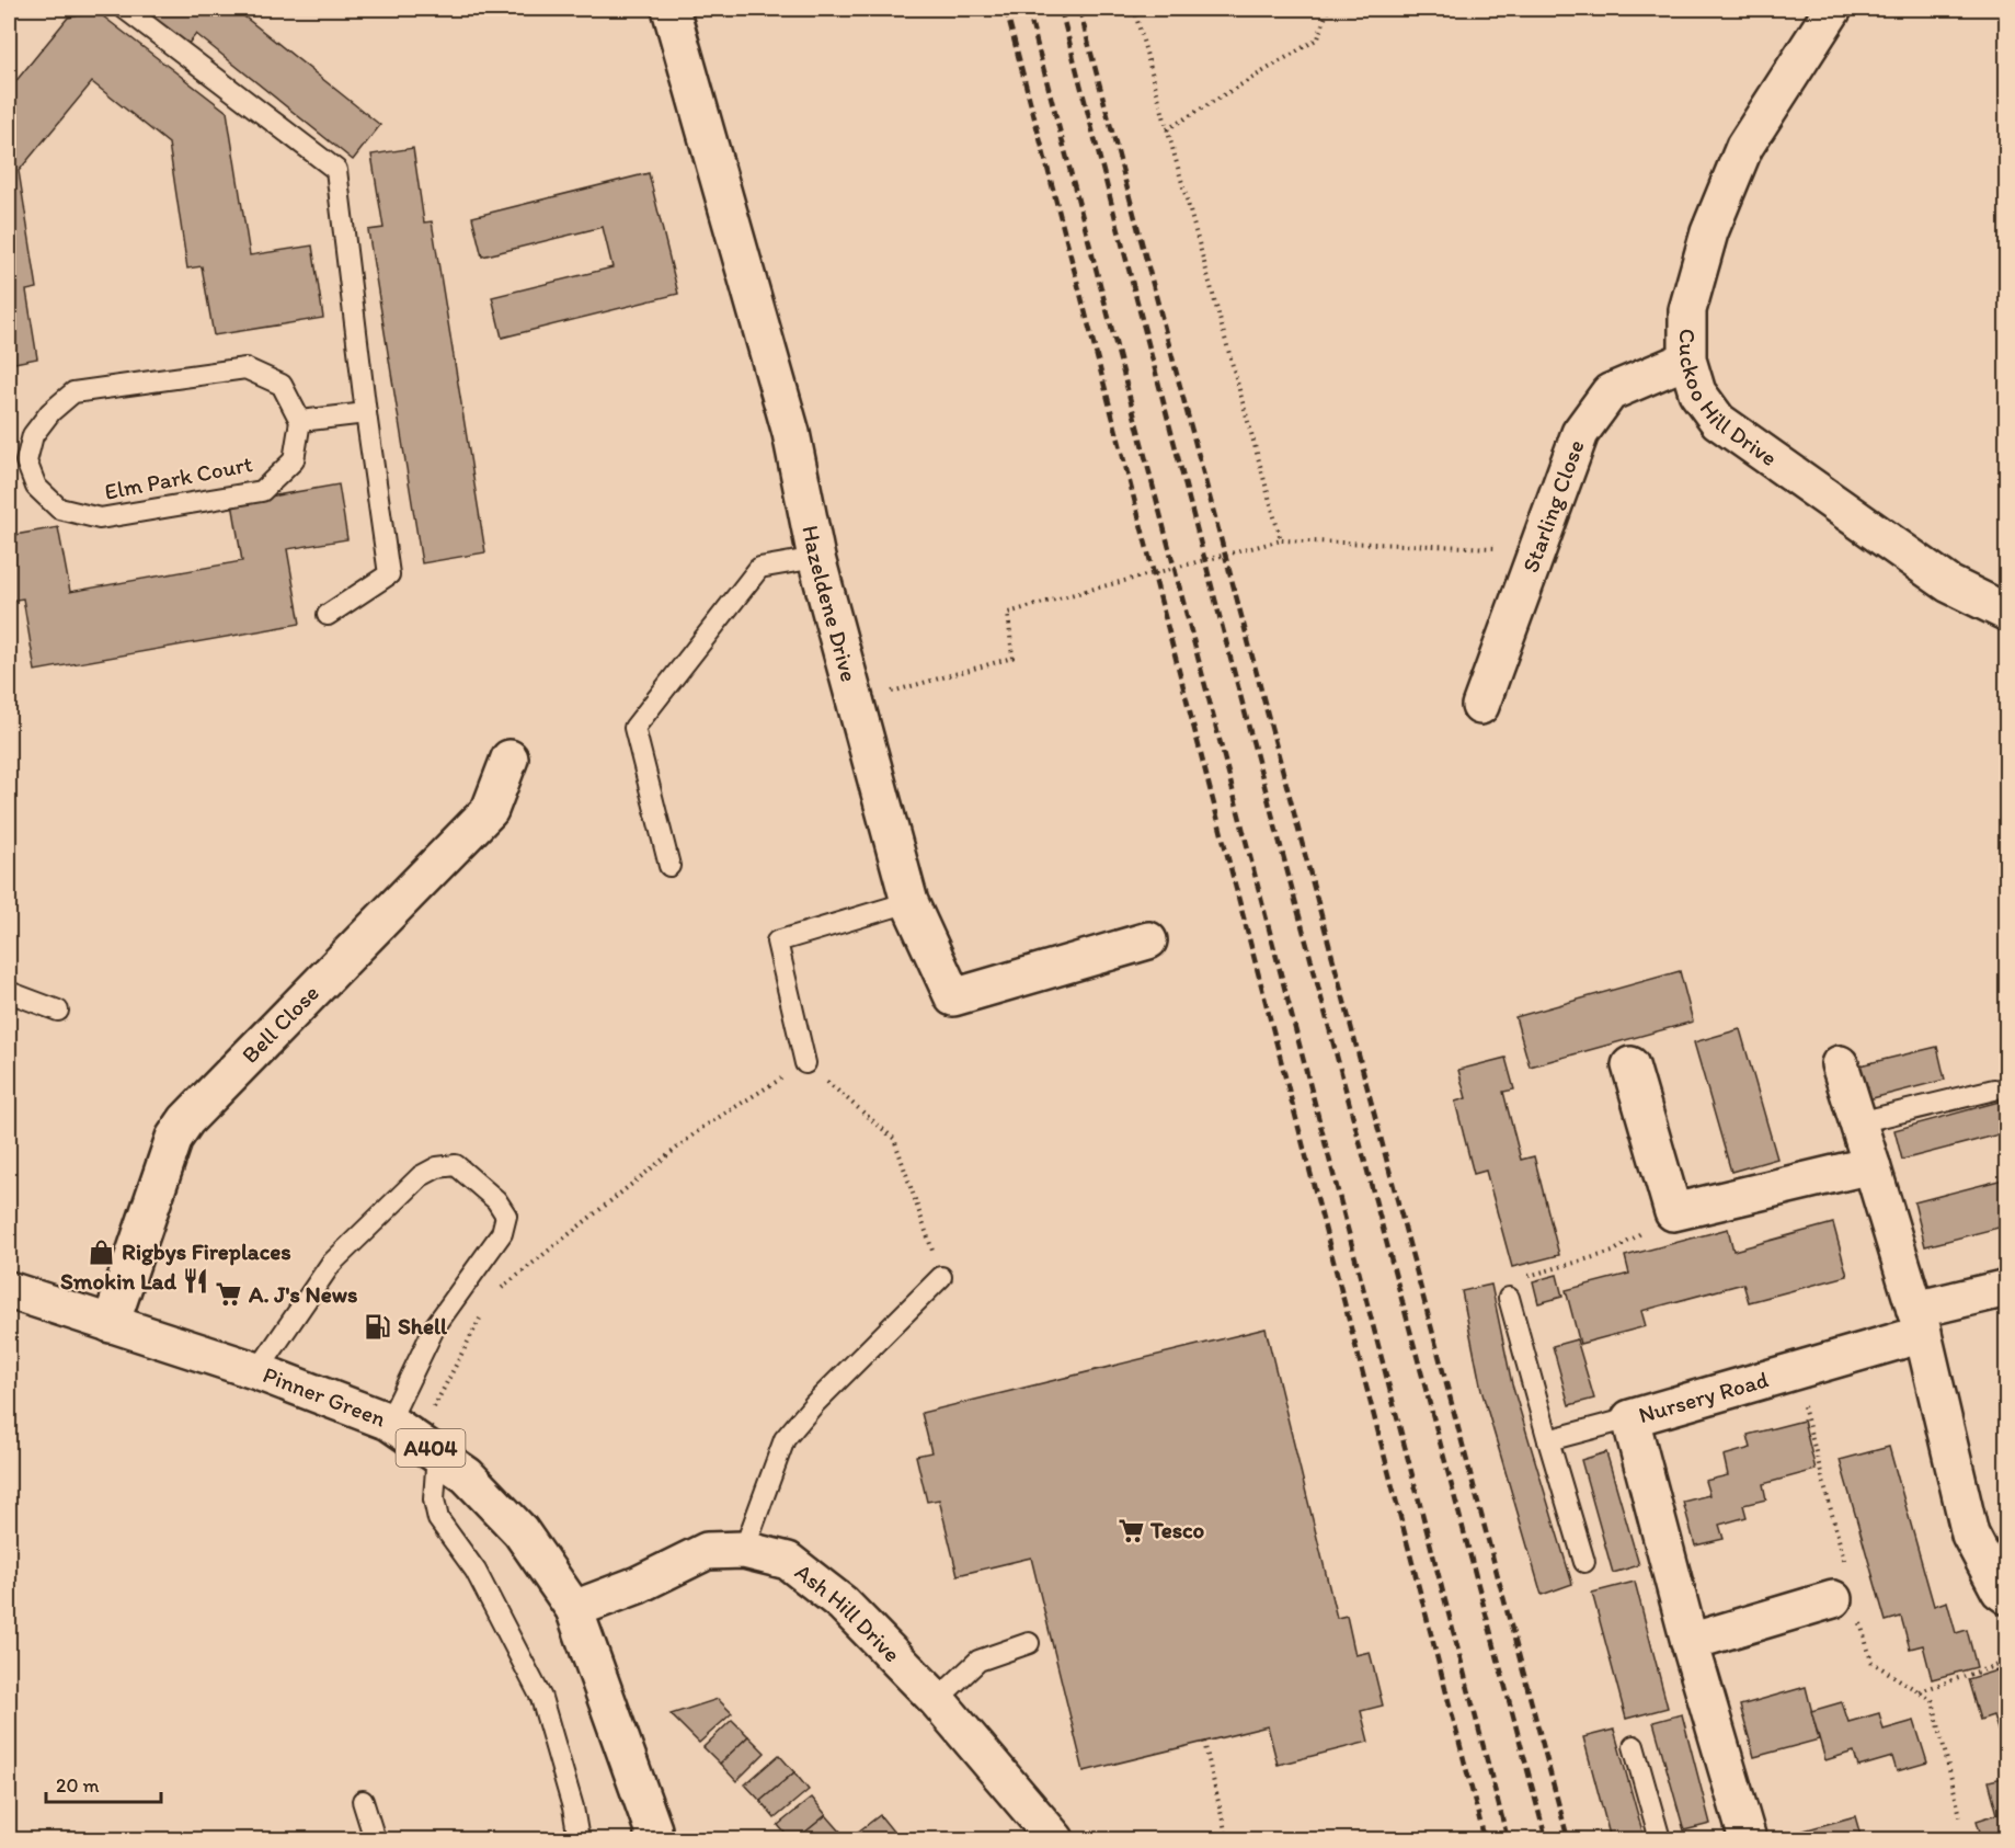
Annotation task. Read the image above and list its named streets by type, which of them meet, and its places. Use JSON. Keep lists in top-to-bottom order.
{
  "streets": {
    "street": [
      "Cuckoo Hill Drive",
      "Starling Close",
      "Hazeldene Drive",
      "Bell Close",
      "Pinner Green",
      "Nursery Road",
      "A404",
      "Ash Hill Drive"
    ],
    "lane": ["Elm Park Court"]
  },
  "crossings": [
    ["Cuckoo Hill Drive", "Starling Close"],
    ["Bell Close", "Pinner Green"],
    ["Pinner Green", "Ash Hill Drive"]
  ],
  "places": {
    "shop": ["Rigbys Fireplaces"],
    "restaurant": ["Smokin Lad"],
    "supermarket": ["A. J's News", "Tesco"],
    "fuel station": ["Shell"]
  },
  "scale_bar": "20 m"
}
